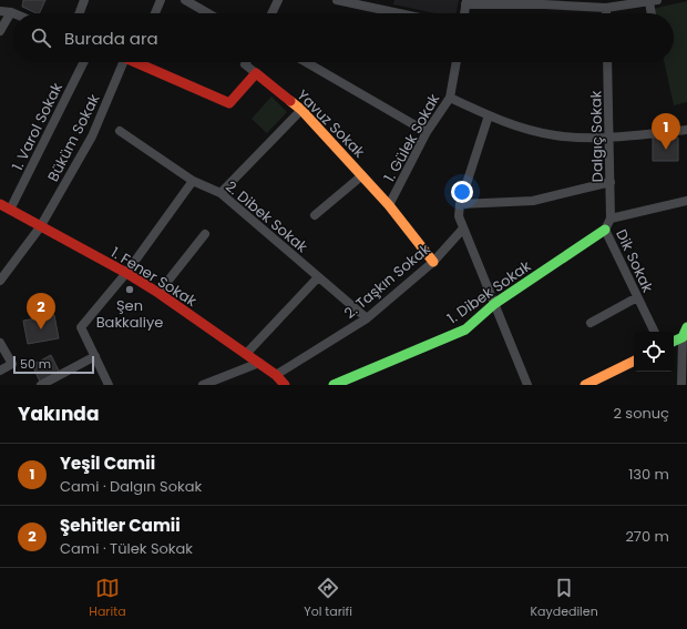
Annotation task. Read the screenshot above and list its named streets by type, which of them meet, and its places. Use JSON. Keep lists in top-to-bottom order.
{
  "streets": {
    "street": [
      "Yavuz Sokak",
      "1. Varol Sokak",
      "Dalgıç Sokak",
      "Büküm Sokak",
      "1. Gülek Sokak",
      "2. Dibek Sokak",
      "Dik Sokak",
      "1. Fener Sokak",
      "2. Taşkın Sokak",
      "1. Dibek Sokak"
    ]
  },
  "crossings": [
    ["Yavuz Sokak", "1. Gülek Sokak"],
    ["Yavuz Sokak", "2. Taşkın Sokak"],
    ["1. Varol Sokak", "1. Fener Sokak"],
    ["Dalgıç Sokak", "Dik Sokak"],
    ["Büküm Sokak", "1. Fener Sokak"],
    ["2. Dibek Sokak", "2. Taşkın Sokak"],
    ["Dik Sokak", "1. Dibek Sokak"],
    ["1. Fener Sokak", "2. Taşkın Sokak"]
  ],
  "places": ["Şen Bakkaliye"],
  "scale_bar": "50 m",
  "page": {
    "search": "Burada ara",
    "pins": ["1", "2"],
    "scale": "50 m",
    "heading": ["Yakında", "2 sonuç"],
    "list": [
      {
        "mark": "1",
        "name": "Yeşil Camii",
        "note": "Cami · Dalgın Sokak",
        "value": "130 m"
      },
      {
        "mark": "2",
        "name": "Şehitler Camii",
        "note": "Cami · Tülek Sokak",
        "value": "270 m"
      }
    ],
    "nav": ["Harita", "Yol tarifi", "Kaydedilen"]
  }
}
